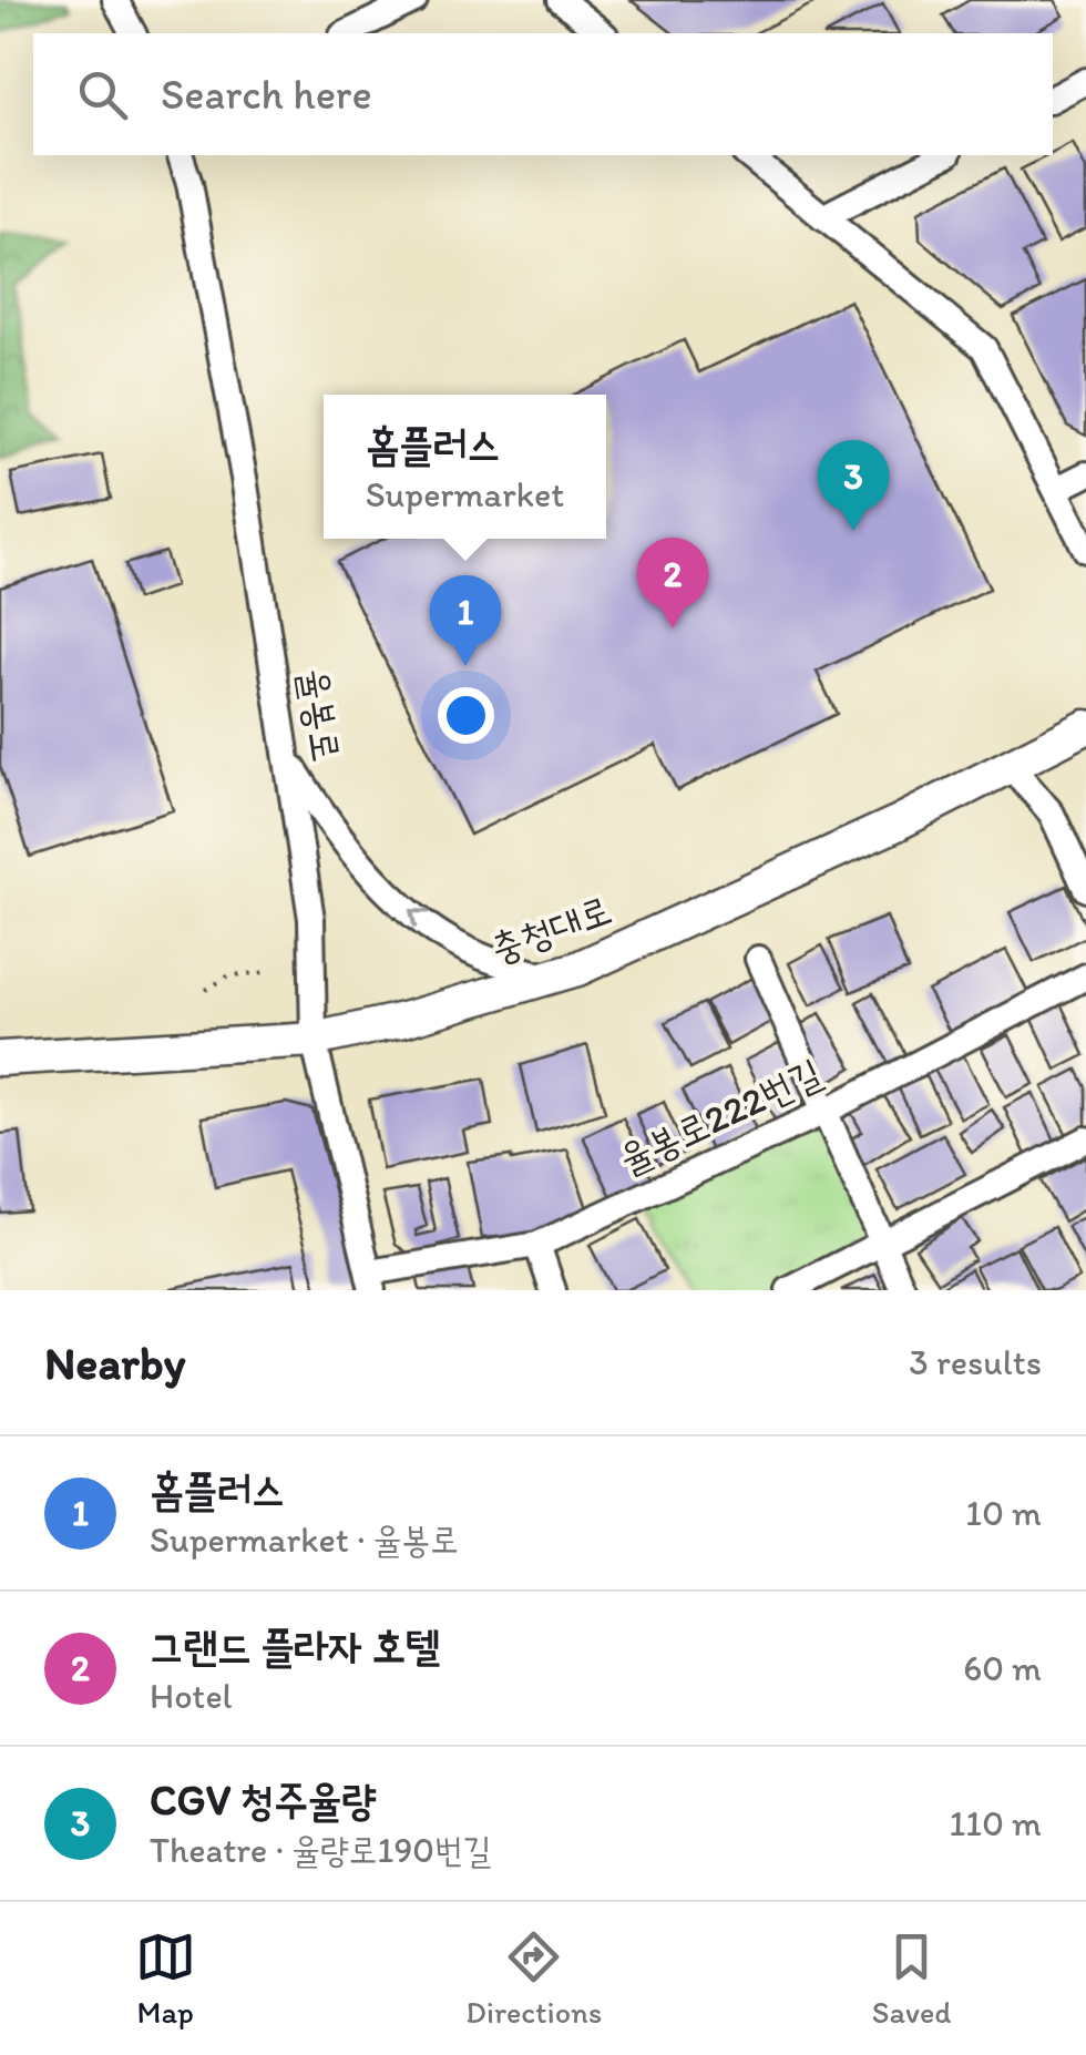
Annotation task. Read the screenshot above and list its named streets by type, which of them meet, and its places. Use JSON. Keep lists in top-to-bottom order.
{
  "streets": {
    "main road": ["충청대로"],
    "street": ["율봉로", "율봉로222번길"]
  },
  "crossings": [
    ["율봉로", "충청대로"],
    ["율봉로", "율봉로222번길"]
  ],
  "page": {
    "search": "Search here",
    "popup": ["홈플러스", "Supermarket"],
    "pins": ["3", "2", "1"],
    "heading": ["Nearby", "3 results"],
    "list": [
      {
        "mark": "1",
        "name": "홈플러스",
        "note": "Supermarket · 율봉로",
        "value": "10 m"
      },
      {
        "mark": "2",
        "name": "그랜드 플라자 호텔",
        "note": "Hotel",
        "value": "60 m"
      },
      {
        "mark": "3",
        "name": "CGV 청주율량",
        "note": "Theatre · 율량로190번길",
        "value": "110 m"
      }
    ],
    "nav": ["Map", "Directions", "Saved"]
  }
}
